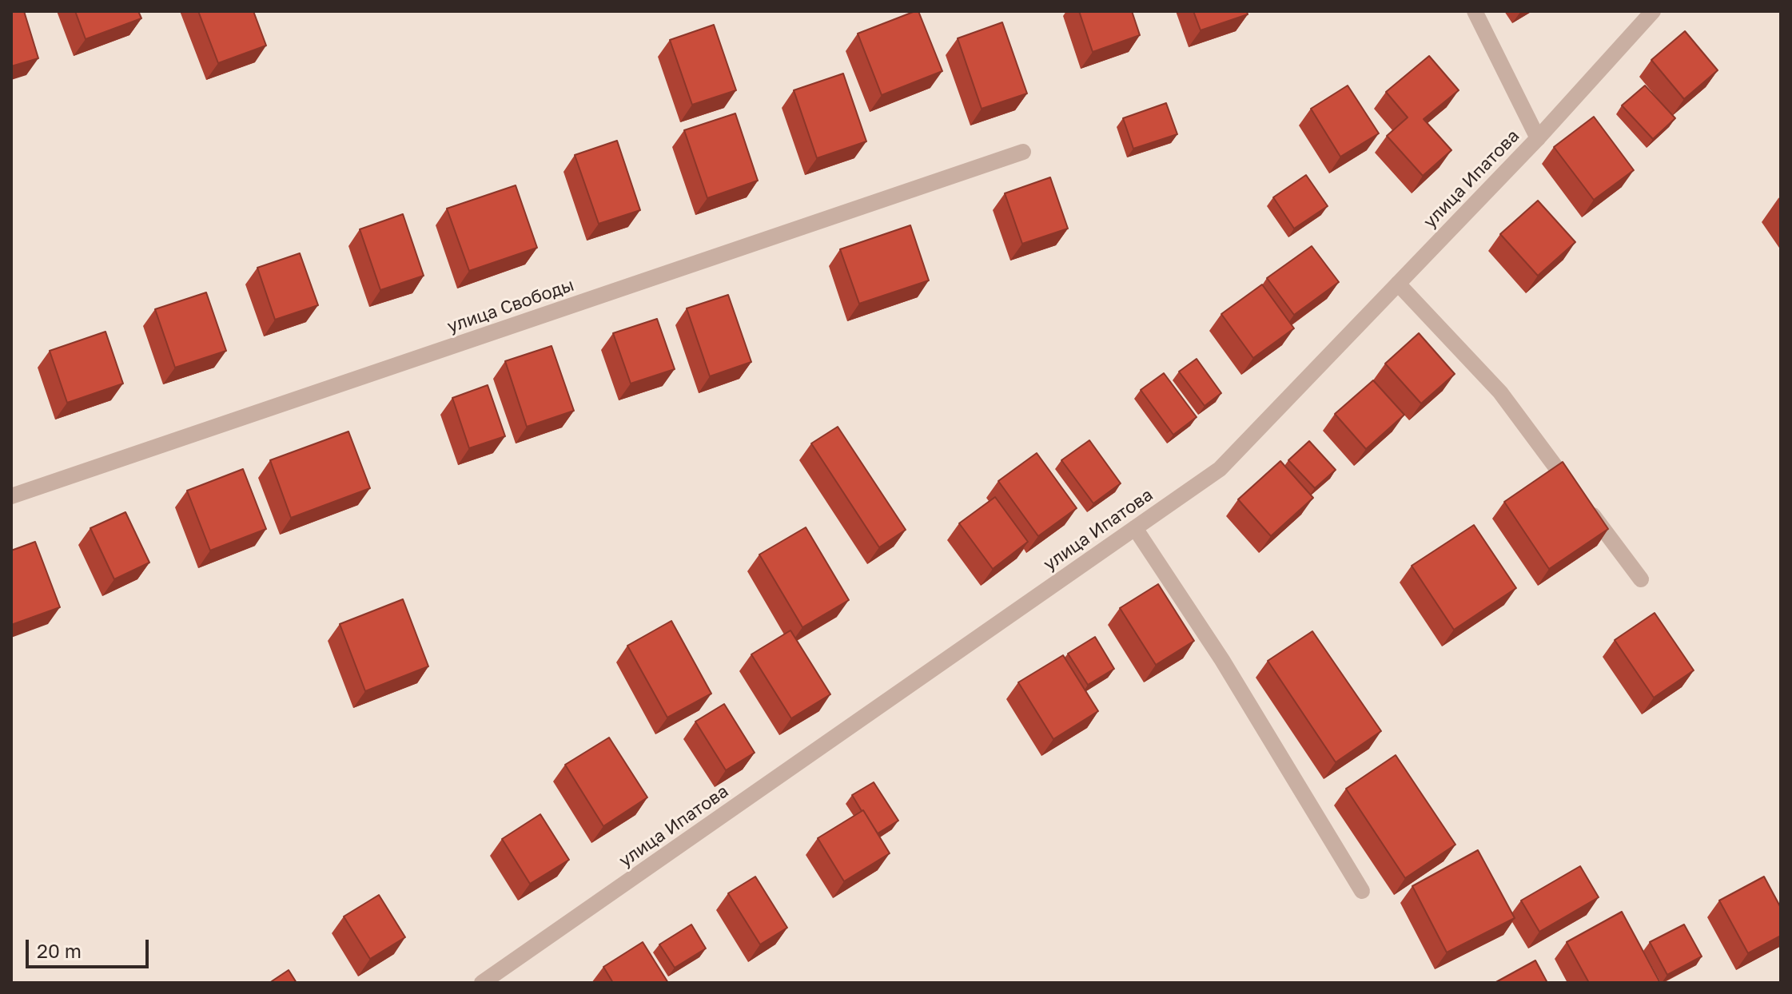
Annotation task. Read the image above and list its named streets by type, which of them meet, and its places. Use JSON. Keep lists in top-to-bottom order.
{
  "streets": {
    "street": ["улица Ипатова", "улица Свободы"]
  },
  "scale_bar": "20 m"
}
